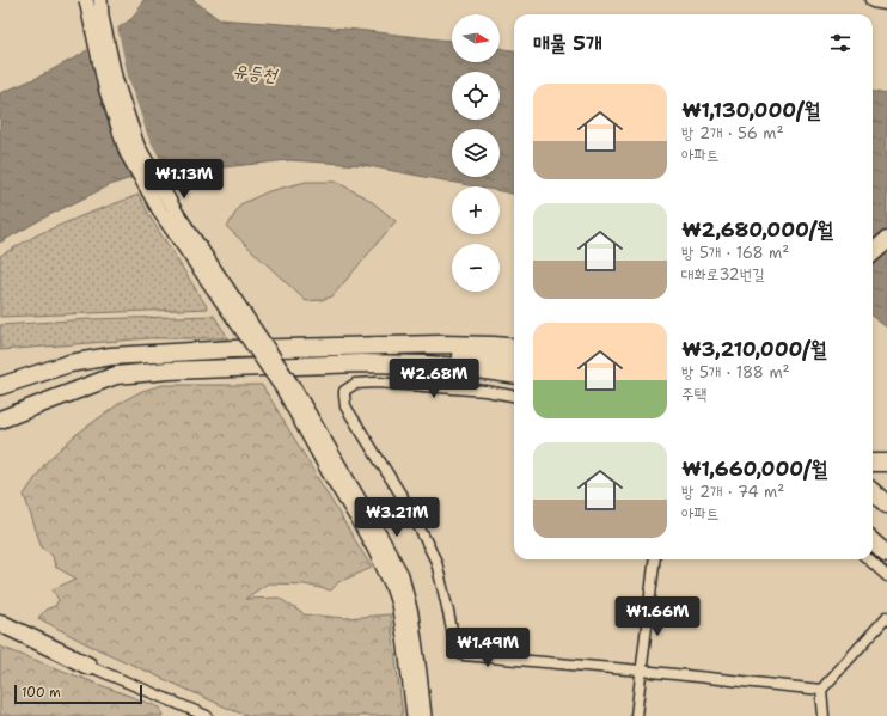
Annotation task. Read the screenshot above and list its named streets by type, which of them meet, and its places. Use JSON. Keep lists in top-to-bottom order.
{
  "water": ["유등천"],
  "scale_bar": "100 m",
  "north": "right",
  "page": {
    "map_buttons": ["+", "−"],
    "heading": "매물 5개",
    "list": [
      {
        "name": "₩1,130,000/월",
        "note": "방 2개 · 56 m² · 아파트"
      },
      {
        "name": "₩2,680,000/월",
        "note": "방 5개 · 168 m² · 대화로32번길"
      },
      {
        "name": "₩3,210,000/월",
        "note": "방 5개 · 188 m² · 주택"
      },
      {
        "name": "₩1,660,000/월",
        "note": "방 2개 · 74 m² · 아파트"
      }
    ],
    "price": [
      "₩1.13M",
      "₩2.68M",
      "₩3.21M",
      "₩1.66M",
      "₩1.49M"
    ],
    "scale": "100 m"
  }
}
